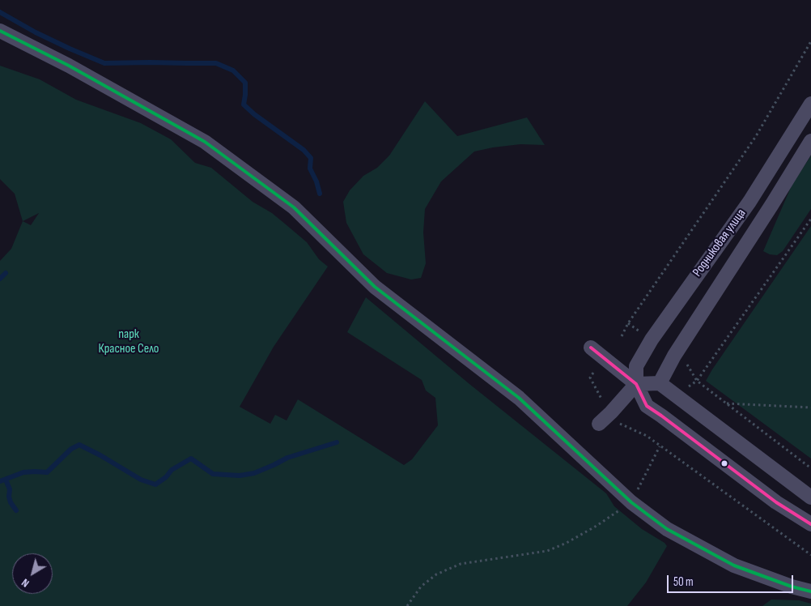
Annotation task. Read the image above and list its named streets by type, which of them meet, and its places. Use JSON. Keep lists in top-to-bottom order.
{
  "streets": {
    "street": ["Родниковая улица"]
  },
  "parks": ["парк Красное Село"],
  "scale_bar": "50 m",
  "north": "bottom left"
}
